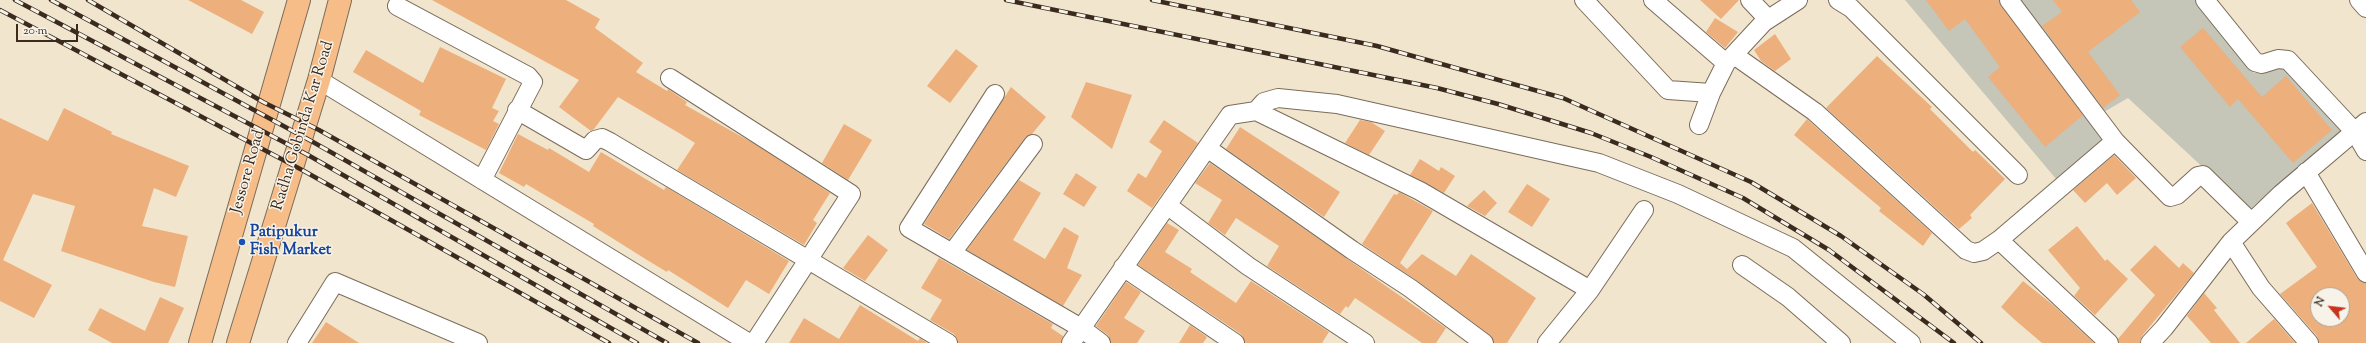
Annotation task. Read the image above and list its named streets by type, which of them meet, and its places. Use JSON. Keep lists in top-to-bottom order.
{
  "streets": {
    "main road": ["Radha Gobinda Kar Road", "Jessore Road"]
  },
  "places": ["Patipukur Fish Market"],
  "scale_bar": "20 m",
  "north": "top left"
}
